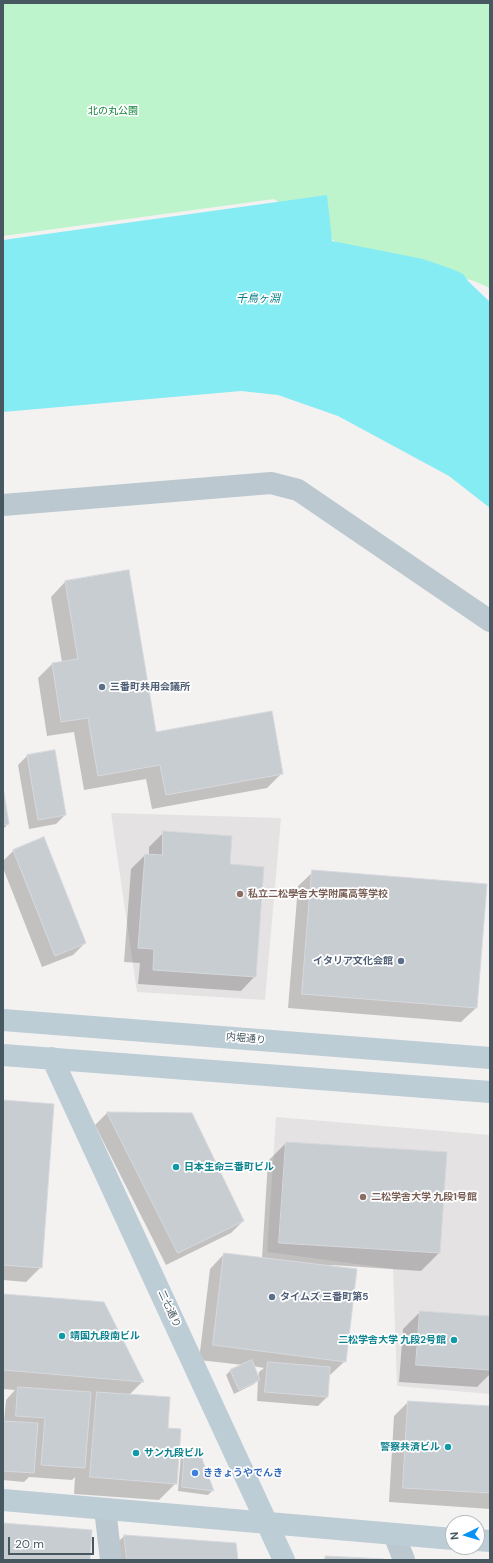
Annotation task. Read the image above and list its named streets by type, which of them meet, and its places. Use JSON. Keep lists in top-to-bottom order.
{
  "streets": {
    "street": ["内堀通り", "二七通り"]
  },
  "water": ["千鳥ヶ淵"],
  "parks": ["北の丸公園"],
  "places": [
    "三番町共用会議所",
    "私立二松學舎大学附属高等学校",
    "イタリア文化会館",
    "日本生命三番町ビル",
    "二松学舎大学 九段1号館",
    "タイムズ 三番町第5",
    "靖国九段南ビル",
    "二松学舎大学 九段2号館",
    "警察共済ビル",
    "サン九段ビル",
    "ききょうやでんき"
  ],
  "scale_bar": "20 m",
  "north": "left"
}
